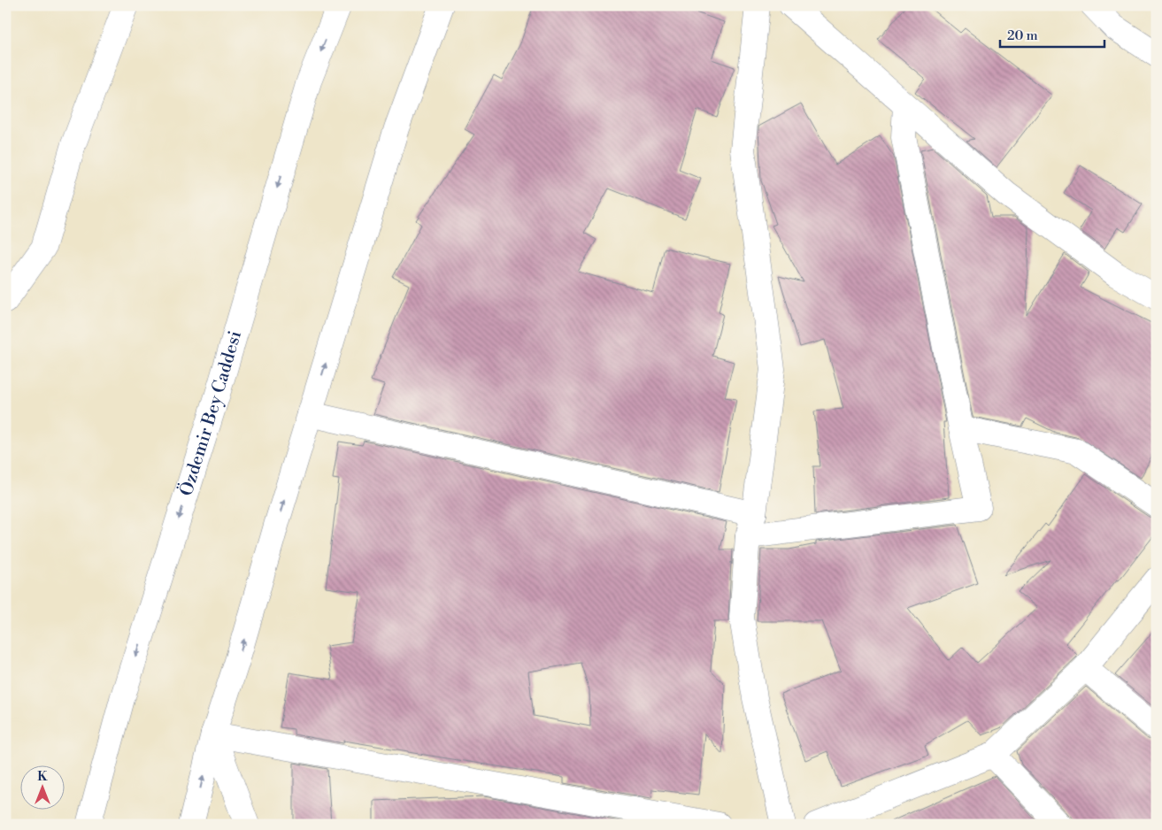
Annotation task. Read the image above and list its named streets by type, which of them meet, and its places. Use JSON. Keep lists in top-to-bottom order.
{
  "streets": {
    "street": ["Özdemir Bey Caddesi"]
  },
  "scale_bar": "20 m",
  "north": "top"
}
